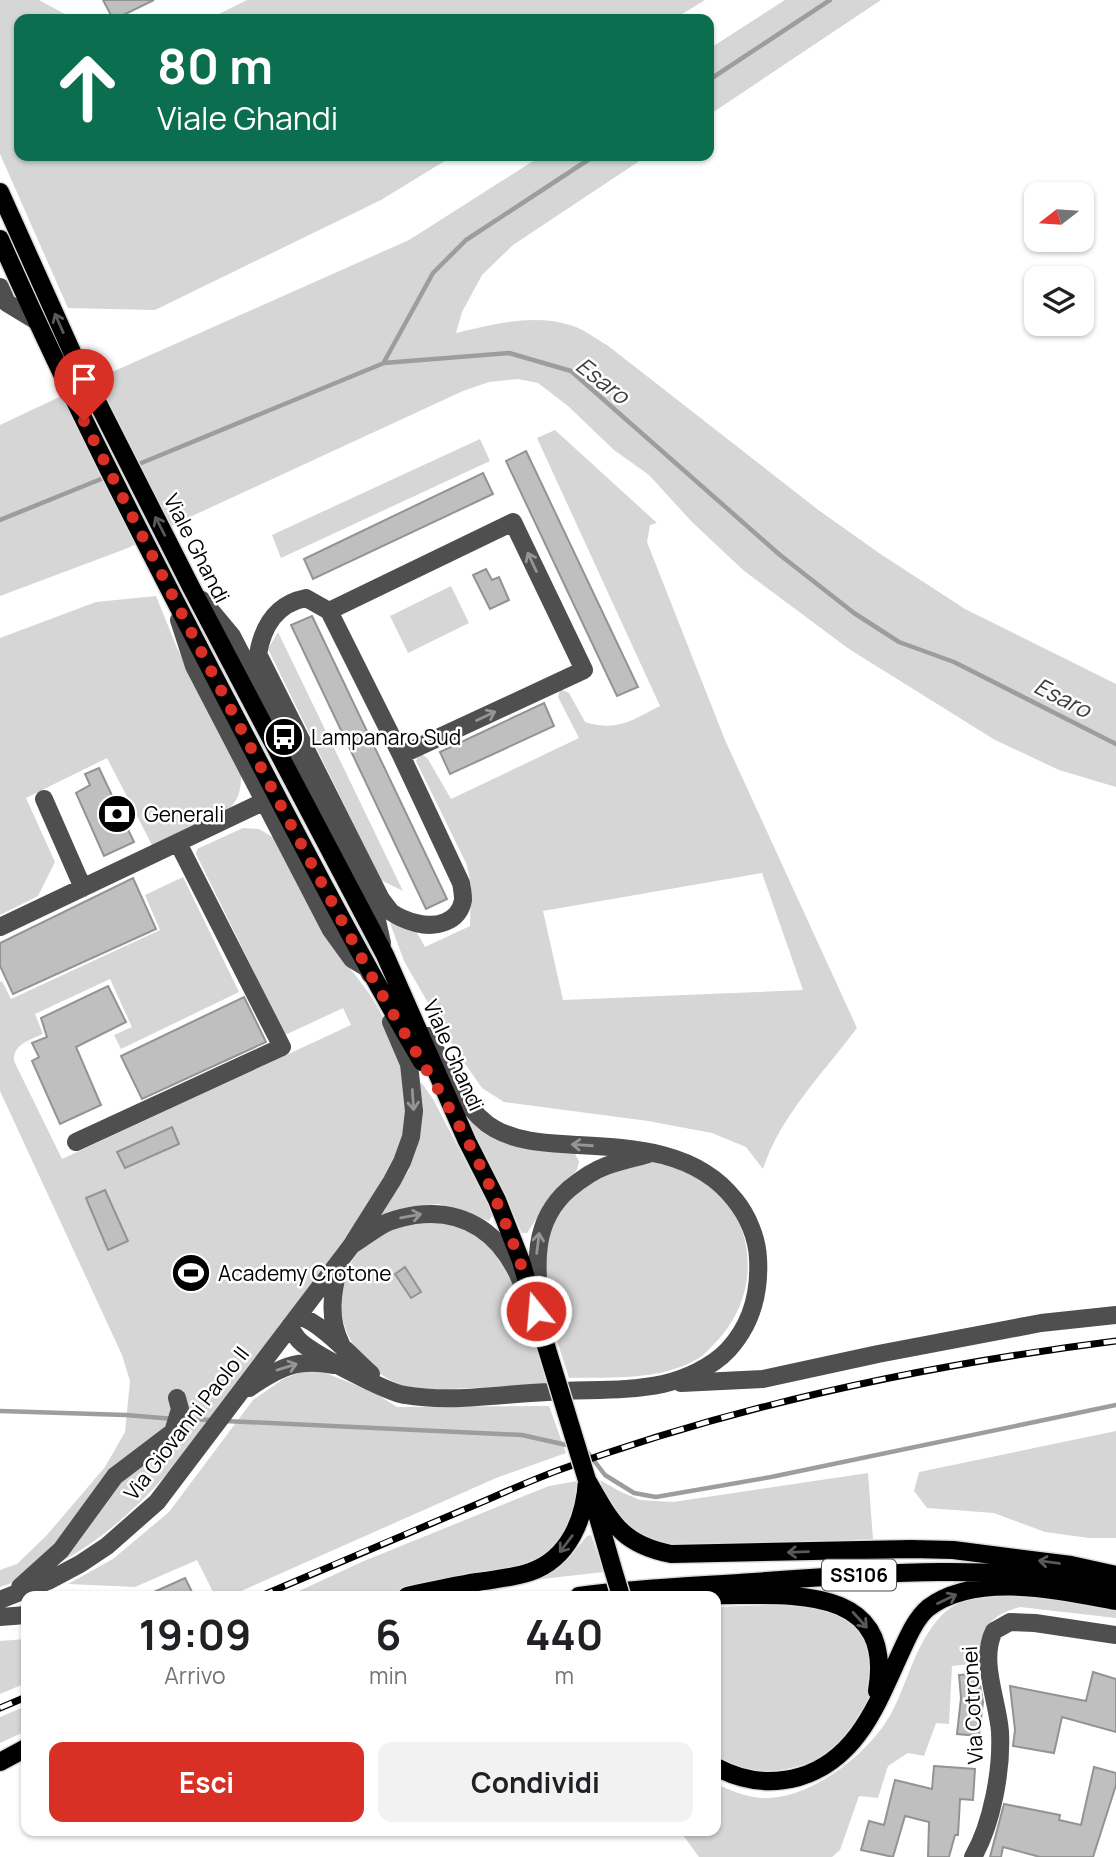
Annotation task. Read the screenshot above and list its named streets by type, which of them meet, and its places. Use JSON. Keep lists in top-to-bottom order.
{
  "streets": {
    "main road": ["Viale Ghandi", "SS106"],
    "street": ["Via Giovanni Paolo II", "Via Cotronei"]
  },
  "water": ["Esaro"],
  "places": {
    "bus stop": ["Lampanaro Sud"],
    "bank": ["Generali"],
    "sports": ["Academy Crotone"]
  },
  "north": "left",
  "page": {
    "turn": ["80 m", "Viale Ghandi"],
    "eta": [
      "19:09",
      "Arrivo",
      "6",
      "min",
      "440",
      "m"
    ],
    "buttons": ["Esci", "Condividi"]
  }
}
